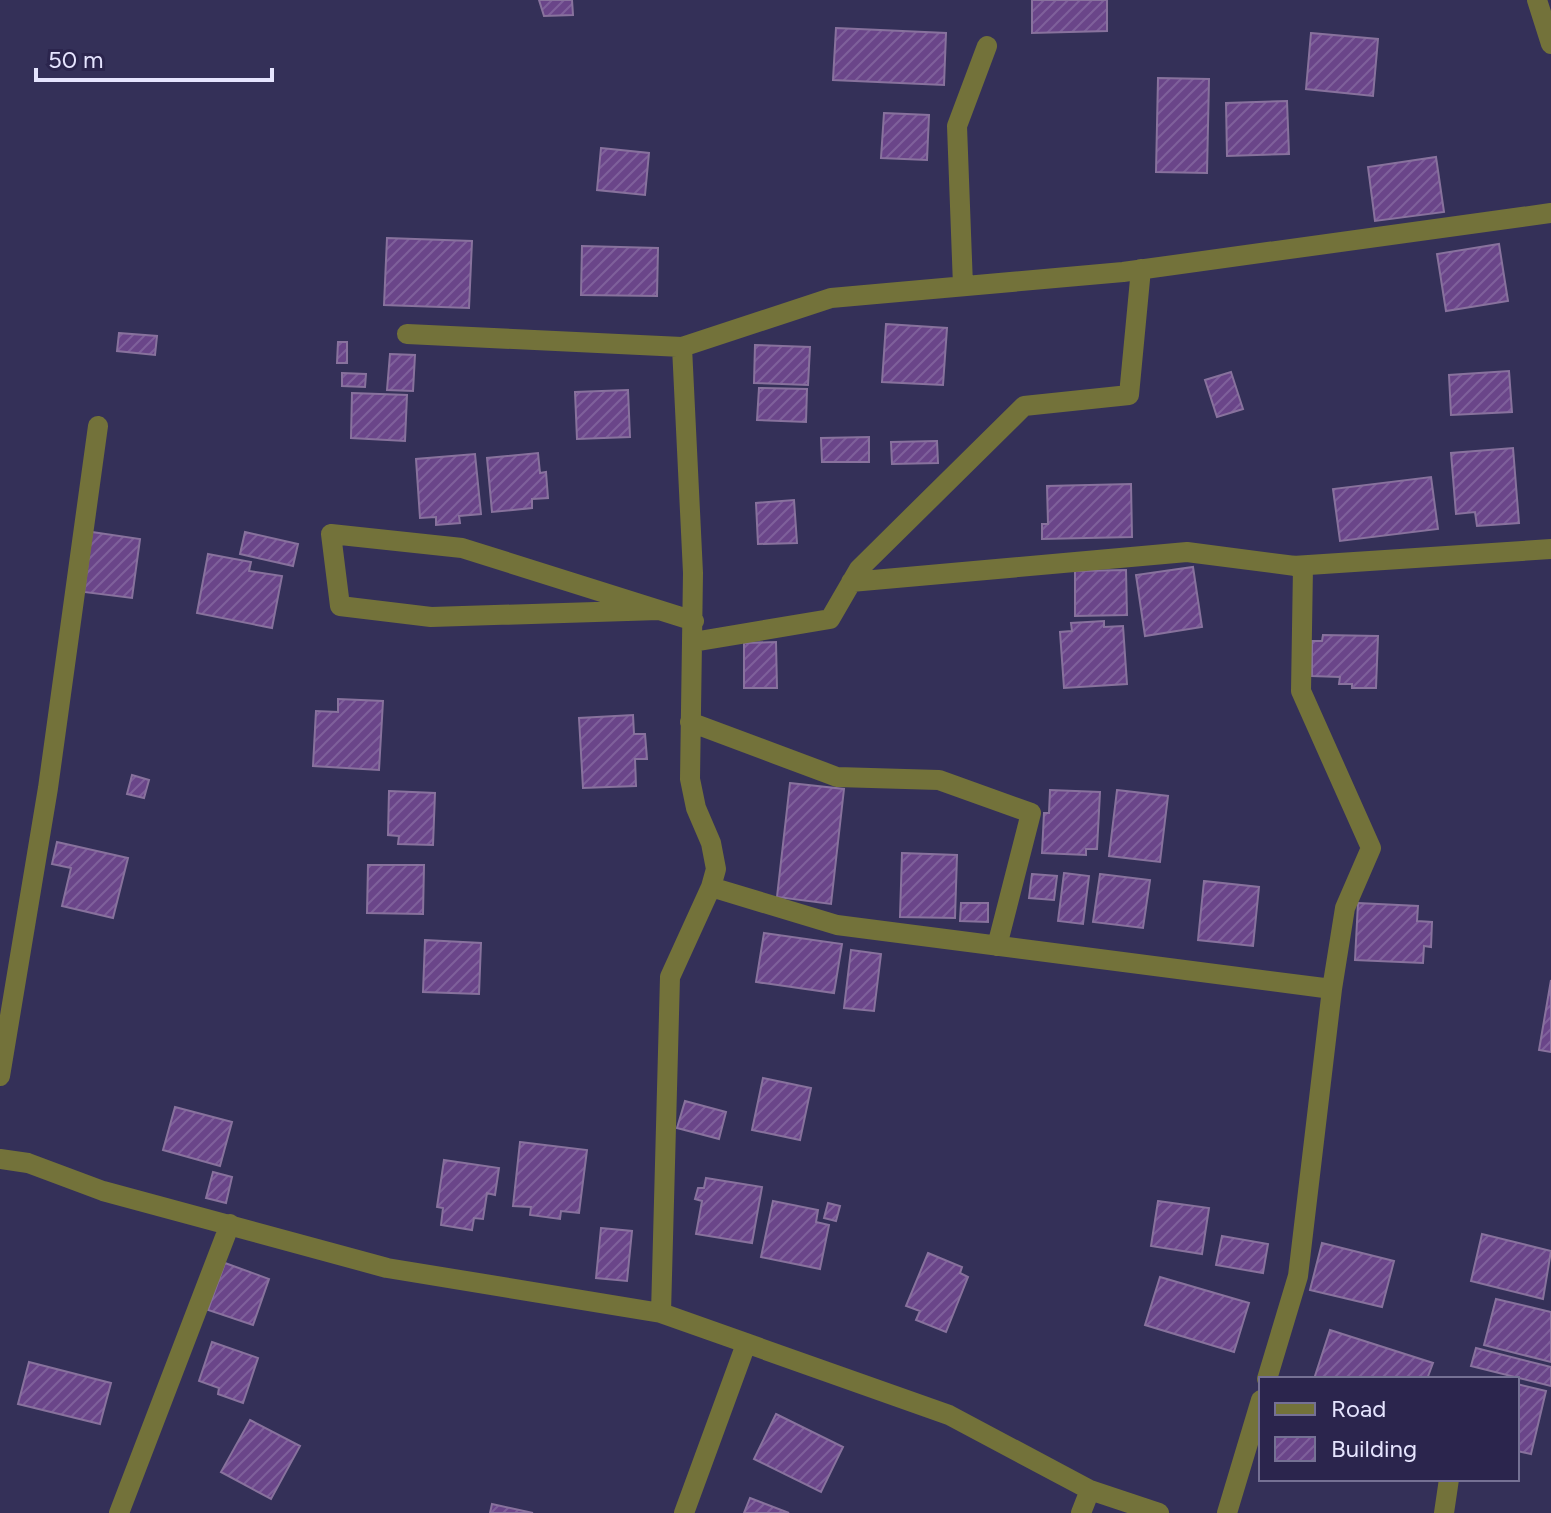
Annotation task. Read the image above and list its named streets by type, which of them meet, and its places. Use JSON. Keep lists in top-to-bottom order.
{
  "legend": ["Road", "Building"],
  "scale_bar": "50 m"
}
